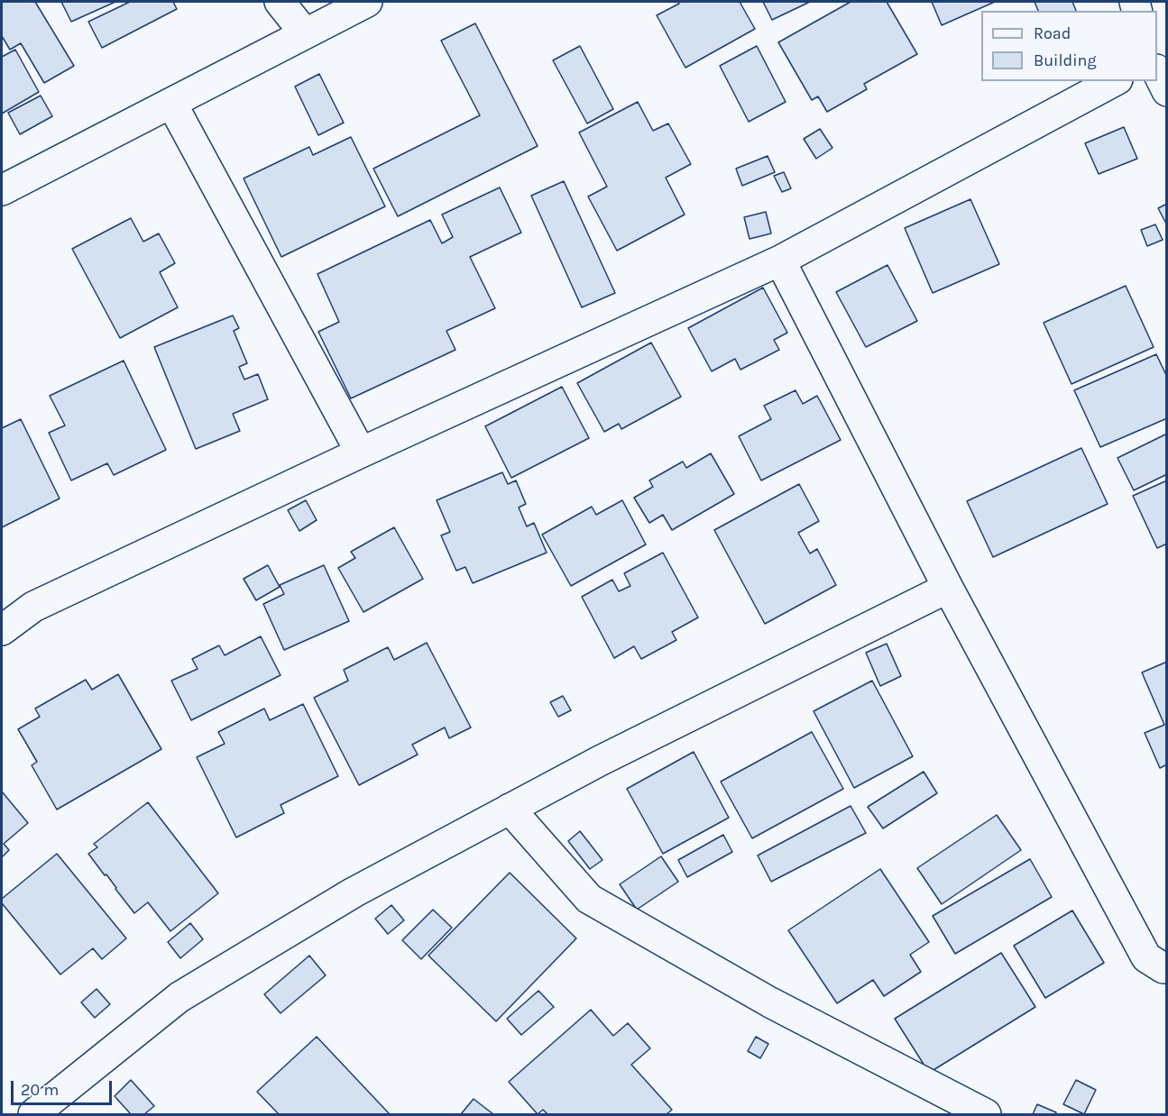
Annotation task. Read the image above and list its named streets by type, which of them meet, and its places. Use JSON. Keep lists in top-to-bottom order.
{
  "legend": ["Road", "Building"],
  "scale_bar": "20 m"
}
